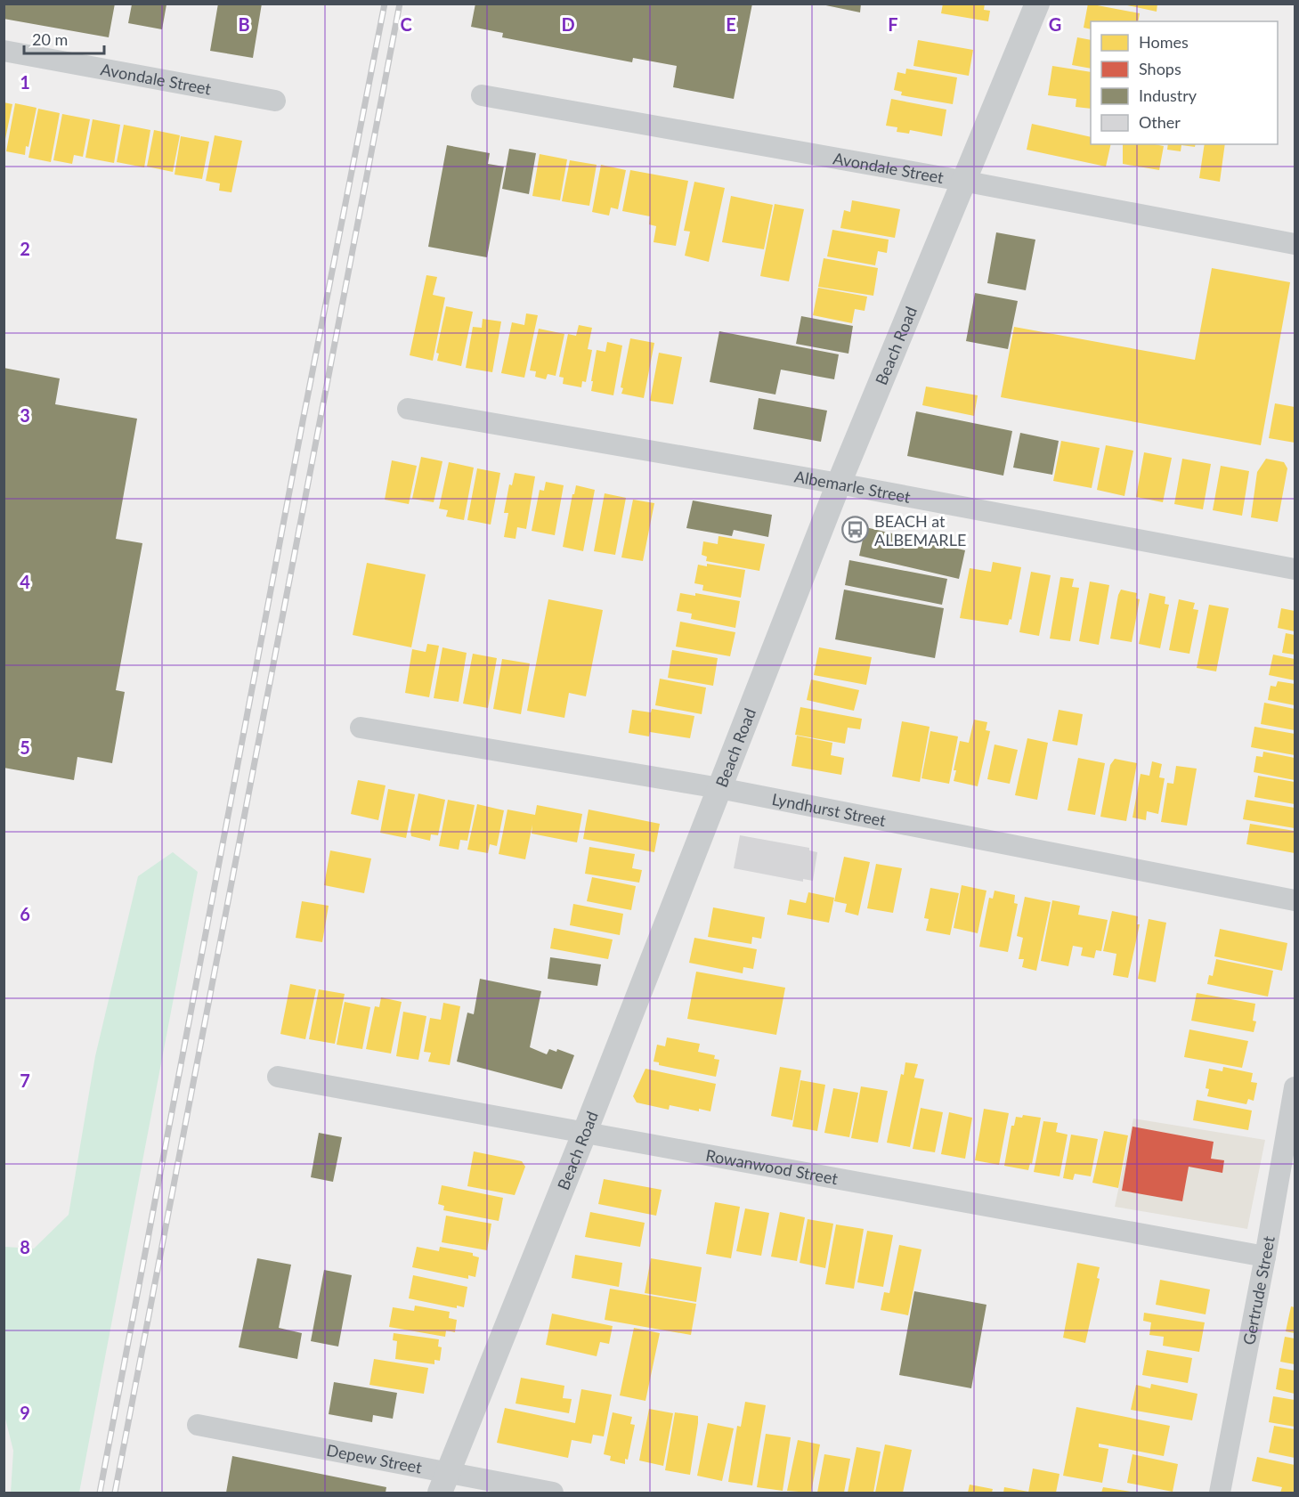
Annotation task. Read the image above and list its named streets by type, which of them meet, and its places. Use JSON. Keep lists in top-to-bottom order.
{
  "streets": {
    "street": [
      "Avondale Street",
      "Beach Road",
      "Albemarle Street",
      "Lyndhurst Street",
      "Rowanwood Street",
      "Gertrude Street",
      "Depew Street"
    ]
  },
  "crossings": [
    ["Avondale Street", "Beach Road"],
    ["Beach Road", "Albemarle Street"],
    ["Beach Road", "Lyndhurst Street"],
    ["Beach Road", "Rowanwood Street"],
    ["Beach Road", "Depew Street"],
    ["Rowanwood Street", "Gertrude Street"]
  ],
  "places": {
    "bus stop": ["BEACH at ALBEMARLE"]
  },
  "legend": [
    "Homes",
    "Shops",
    "Industry",
    "Other"
  ],
  "scale_bar": "20 m",
  "grid": {
    "columns": [
      "B",
      "C",
      "D",
      "E",
      "F",
      "G"
    ],
    "rows": [
      "1",
      "2",
      "3",
      "4",
      "5",
      "6",
      "7",
      "8",
      "9"
    ]
  }
}
